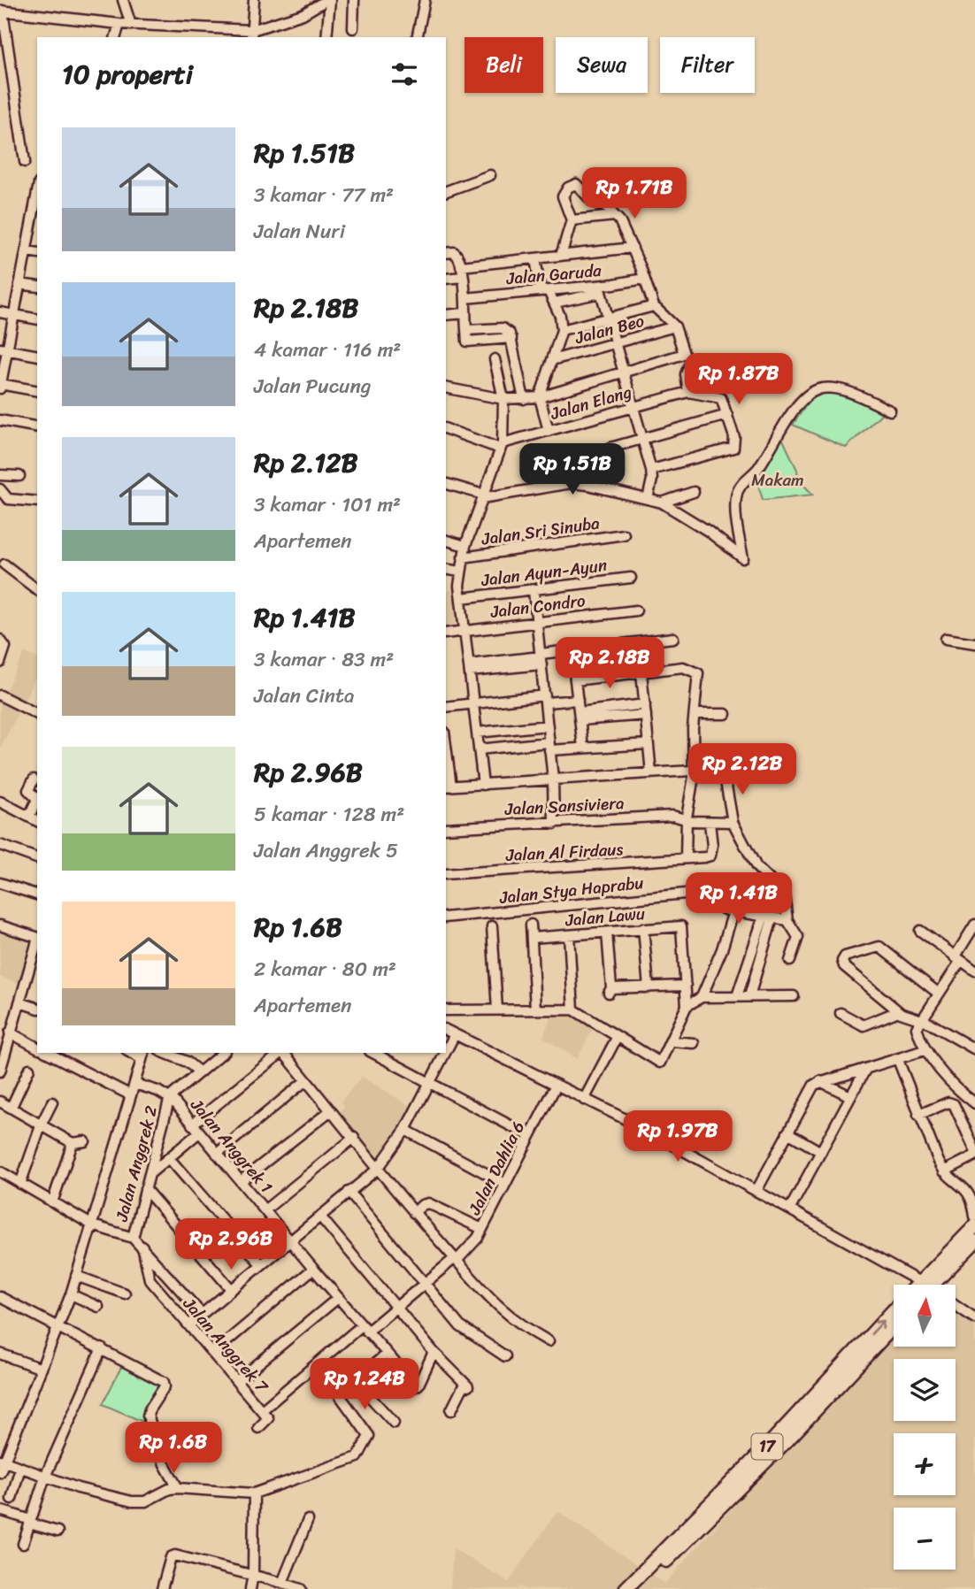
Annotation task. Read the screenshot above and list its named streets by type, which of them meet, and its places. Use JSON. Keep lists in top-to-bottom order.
{
  "streets": {
    "highway": ["17"],
    "street": [
      "Jalan Garuda",
      "Jalan Beo",
      "Jalan Elang",
      "Jalan Sri Sinuba",
      "Jalan Ayun-Ayun",
      "Jalan Condro",
      "Jalan Sansiviera",
      "Jalan Al Firdaus",
      "Jalan Stya Haprabu",
      "Jalan Lawu",
      "Jalan Anggrek 1",
      "Jalan Anggrek 2",
      "Jalan Dahlia 6",
      "Jalan Anggrek 7"
    ]
  },
  "crossings": [
    ["Jalan Sansiviera", "Jalan Al Firdaus"],
    ["Jalan Anggrek 1", "Jalan Anggrek 2"],
    ["Jalan Anggrek 1", "Jalan Dahlia 6"],
    ["Jalan Dahlia 6", "Jalan Anggrek 7"]
  ],
  "parks": ["Makam"],
  "north": "top",
  "page": {
    "chip": ["Beli", "Sewa", "Filter"],
    "heading": "10 properti",
    "list": [
      {
        "name": "Rp 1.51B",
        "note": "3 kamar · 77 m² · Jalan Nuri"
      },
      {
        "name": "Rp 2.18B",
        "note": "4 kamar · 116 m² · Jalan Pucung"
      },
      {
        "name": "Rp 2.12B",
        "note": "3 kamar · 101 m² · Apartemen"
      },
      {
        "name": "Rp 1.41B",
        "note": "3 kamar · 83 m² · Jalan Cinta"
      },
      {
        "name": "Rp 2.96B",
        "note": "5 kamar · 128 m² · Jalan Anggrek 5"
      },
      {
        "name": "Rp 1.6B",
        "note": "2 kamar · 80 m² · Apartemen"
      }
    ],
    "price": [
      "Rp 1.71B",
      "Rp 1.87B",
      "Rp 1.51B",
      "Rp 2.18B",
      "Rp 2.12B",
      "Rp 1.41B",
      "Rp 1.97B",
      "Rp 2.96B",
      "Rp 1.24B",
      "Rp 1.6B"
    ],
    "map_buttons": ["+", "−"]
  }
}
